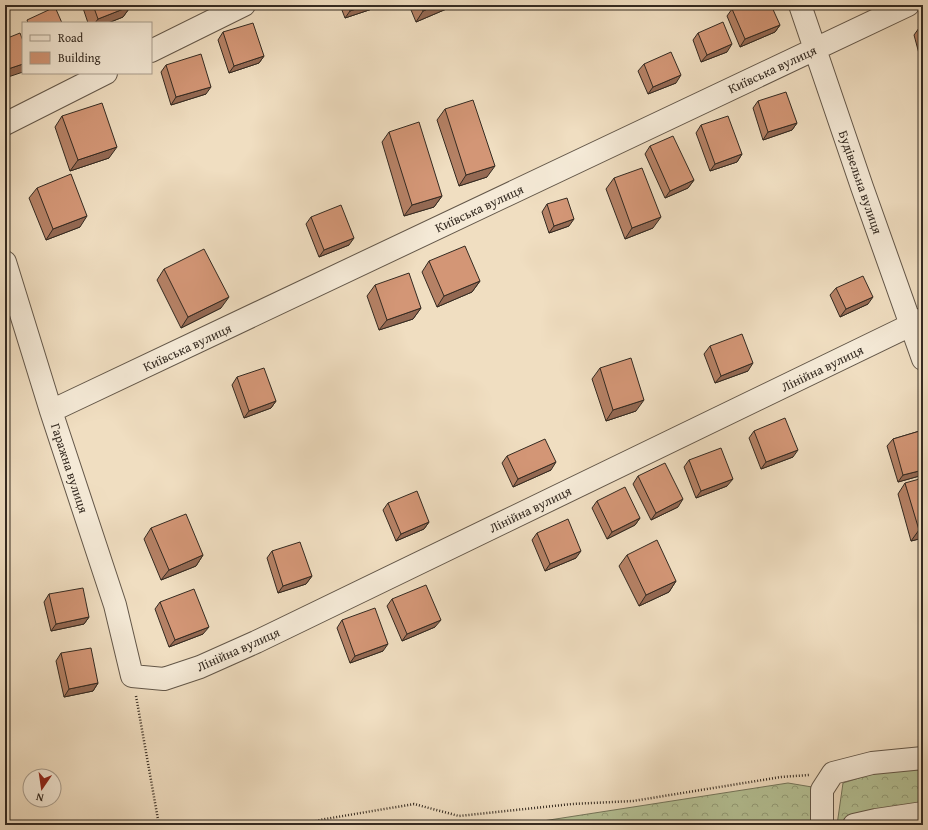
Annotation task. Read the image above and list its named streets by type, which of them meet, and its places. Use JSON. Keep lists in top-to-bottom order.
{
  "streets": {
    "street": [
      "Київська вулиця",
      "Будівельна вулиця",
      "Лінійна вулиця",
      "Гаражна вулиця"
    ]
  },
  "crossings": [
    ["Київська вулиця", "Будівельна вулиця"],
    ["Київська вулиця", "Гаражна вулиця"],
    ["Будівельна вулиця", "Лінійна вулиця"],
    ["Лінійна вулиця", "Гаражна вулиця"]
  ],
  "legend": ["Road", "Building"],
  "north": "bottom"
}
